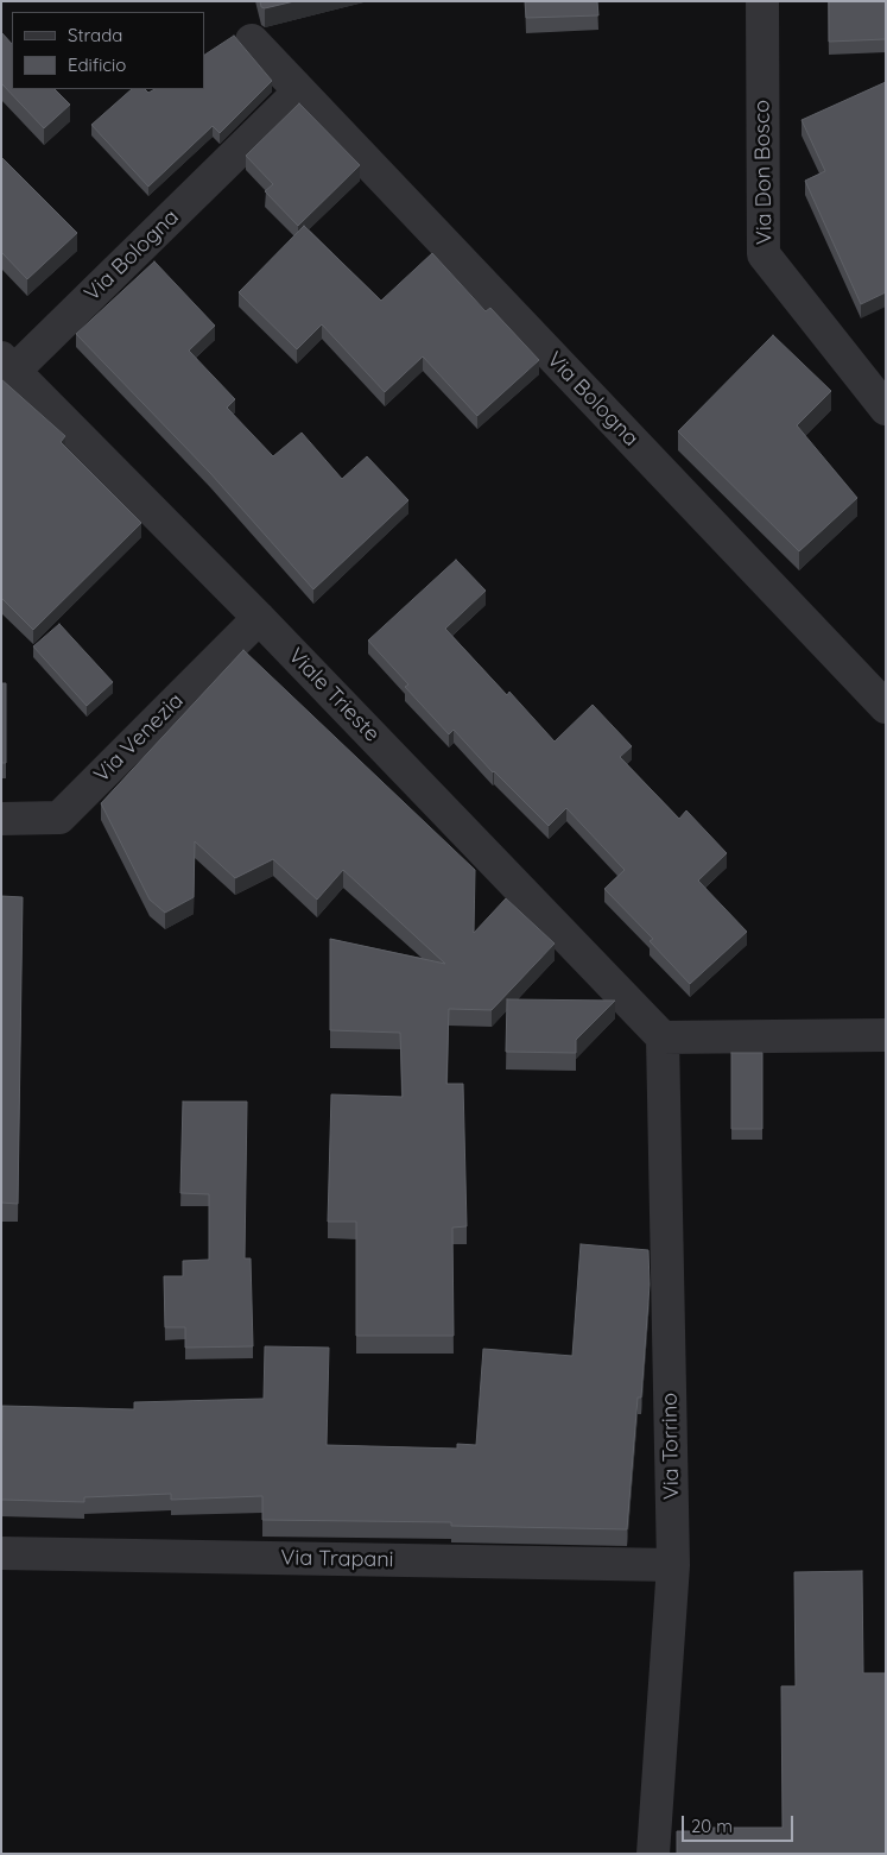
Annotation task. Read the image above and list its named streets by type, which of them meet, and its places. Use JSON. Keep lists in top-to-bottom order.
{
  "streets": {
    "street": [
      "Via Don Bosco",
      "Via Bologna",
      "Viale Trieste",
      "Via Venezia",
      "Via Torrino",
      "Via Trapani"
    ]
  },
  "crossings": [
    ["Via Bologna", "Viale Trieste"],
    ["Viale Trieste", "Via Venezia"],
    ["Viale Trieste", "Via Torrino"],
    ["Via Torrino", "Via Trapani"]
  ],
  "legend": ["Strada", "Edificio"],
  "scale_bar": "20 m"
}
